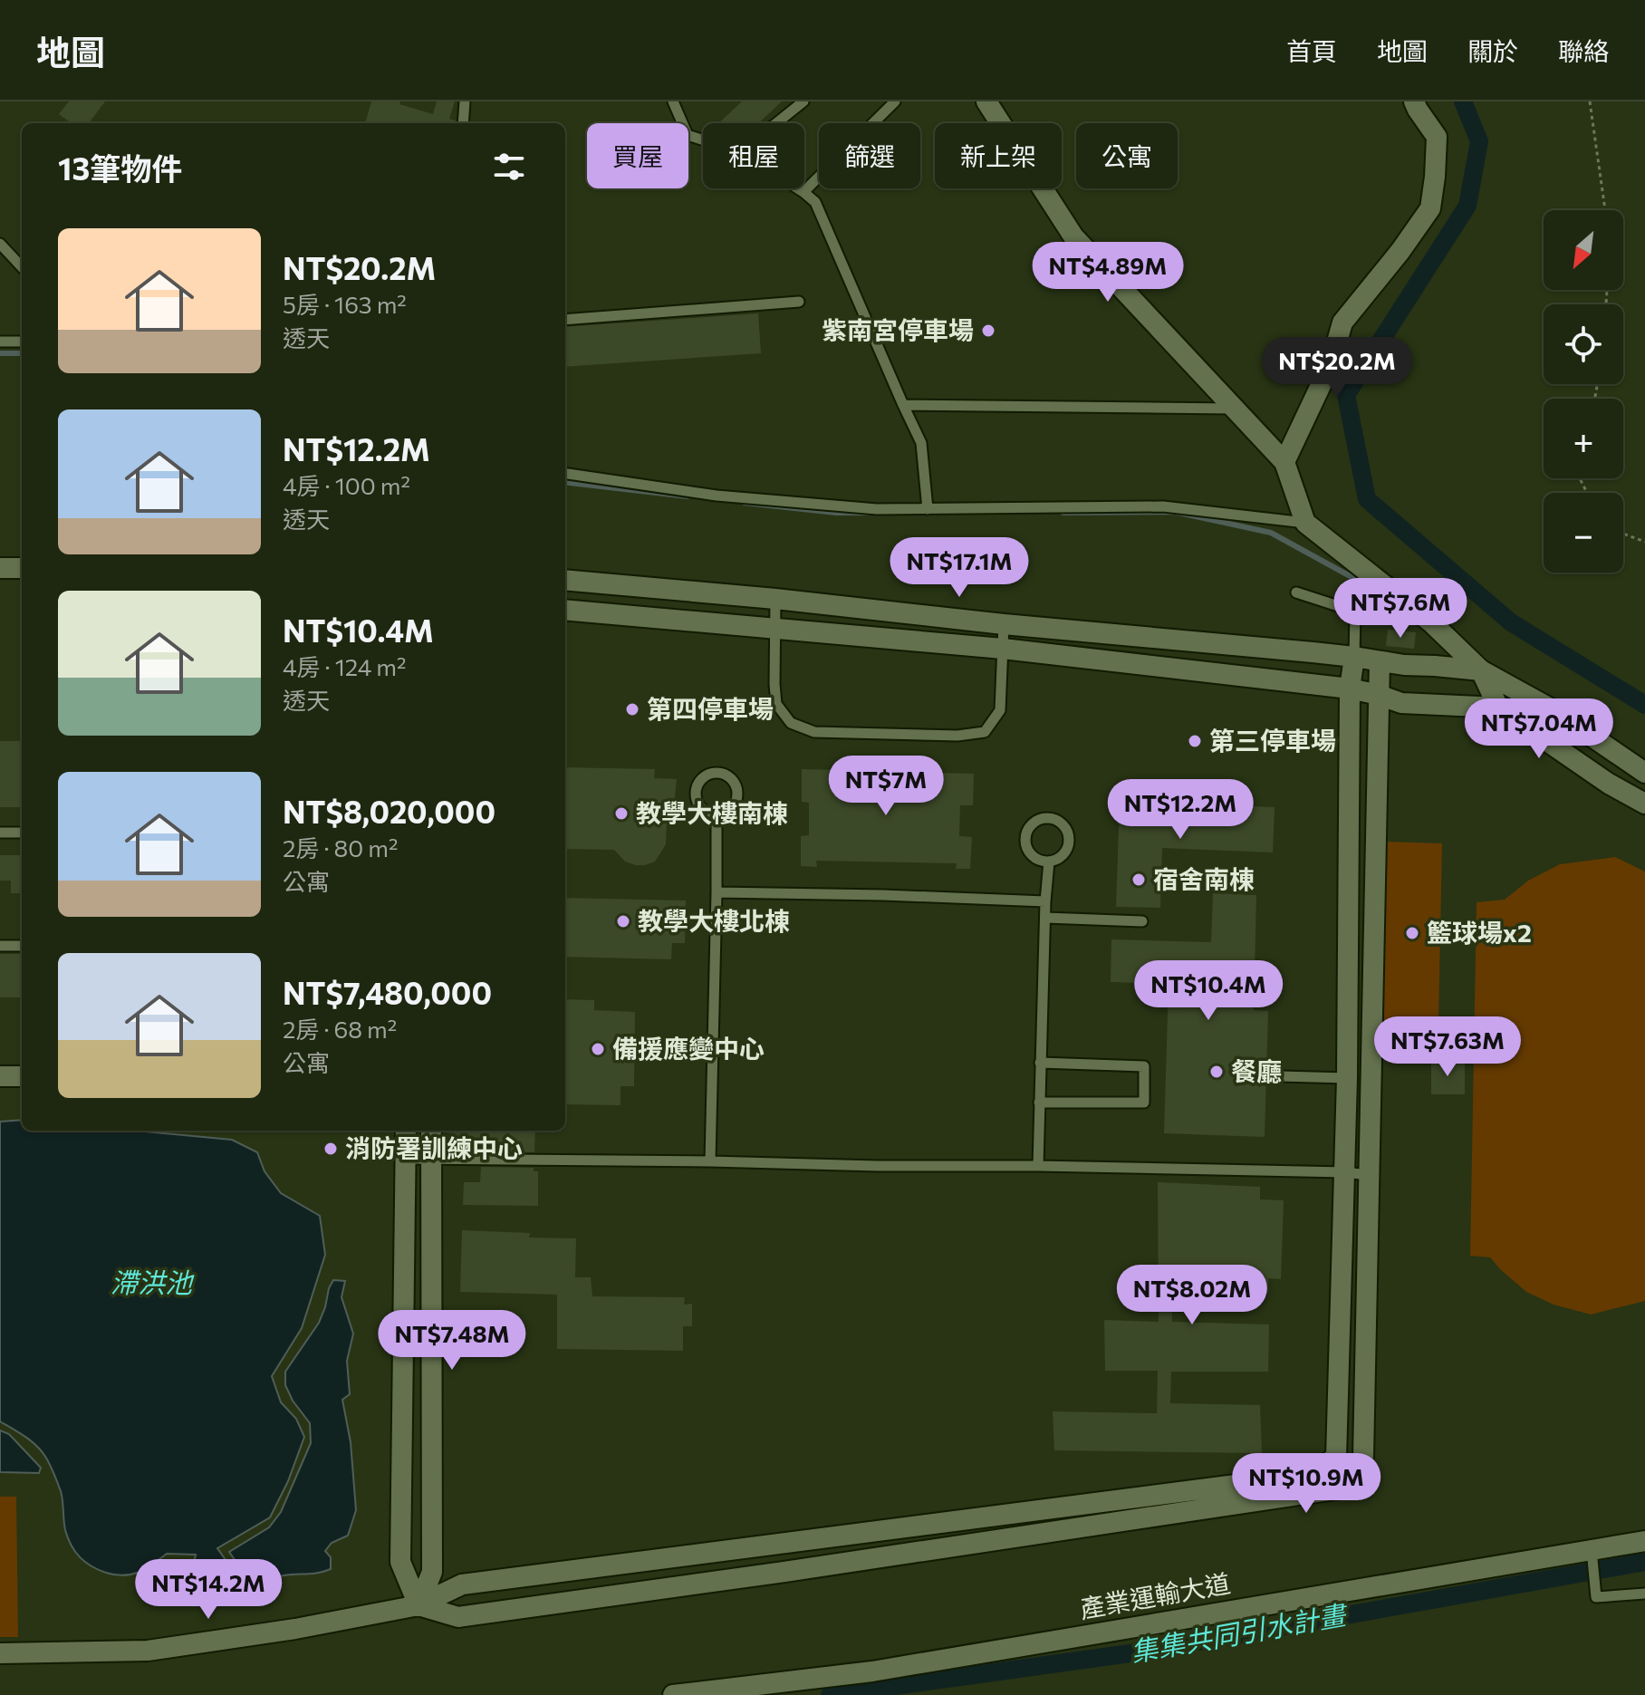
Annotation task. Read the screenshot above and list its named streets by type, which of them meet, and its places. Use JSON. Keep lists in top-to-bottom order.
{
  "streets": {
    "street": ["產業運輸大道"]
  },
  "water": ["滯洪池", "集集共同引水計畫"],
  "places": [
    "紫南宮停車場",
    "第四停車場",
    "第三停車場",
    "教學大樓南棟",
    "宿舍南棟",
    "教學大樓北棟",
    "籃球場x2",
    "備援應變中心",
    "餐廳",
    "消防署訓練中心"
  ],
  "north": "bottom left",
  "page": {
    "header": "地圖",
    "nav": [
      "首頁",
      "地圖",
      "關於",
      "聯絡"
    ],
    "chip": [
      "買屋",
      "租屋",
      "篩選",
      "新上架",
      "公寓"
    ],
    "heading": "13筆物件",
    "map_buttons": ["+", "−"],
    "list": [
      {
        "name": "NT$20.2M",
        "note": "5房 · 163 m² · 透天"
      },
      {
        "name": "NT$12.2M",
        "note": "4房 · 100 m² · 透天"
      },
      {
        "name": "NT$10.4M",
        "note": "4房 · 124 m² · 透天"
      },
      {
        "name": "NT$8,020,000",
        "note": "2房 · 80 m² · 公寓"
      },
      {
        "name": "NT$7,480,000",
        "note": "2房 · 68 m² · 公寓"
      }
    ],
    "price": [
      "NT$4.89M",
      "NT$20.2M",
      "NT$17.1M",
      "NT$7.6M",
      "NT$7.04M",
      "NT$7M",
      "NT$12.2M",
      "NT$10.4M",
      "NT$7.63M",
      "NT$8.02M",
      "NT$7.48M",
      "NT$10.9M",
      "NT$14.2M"
    ]
  }
}
